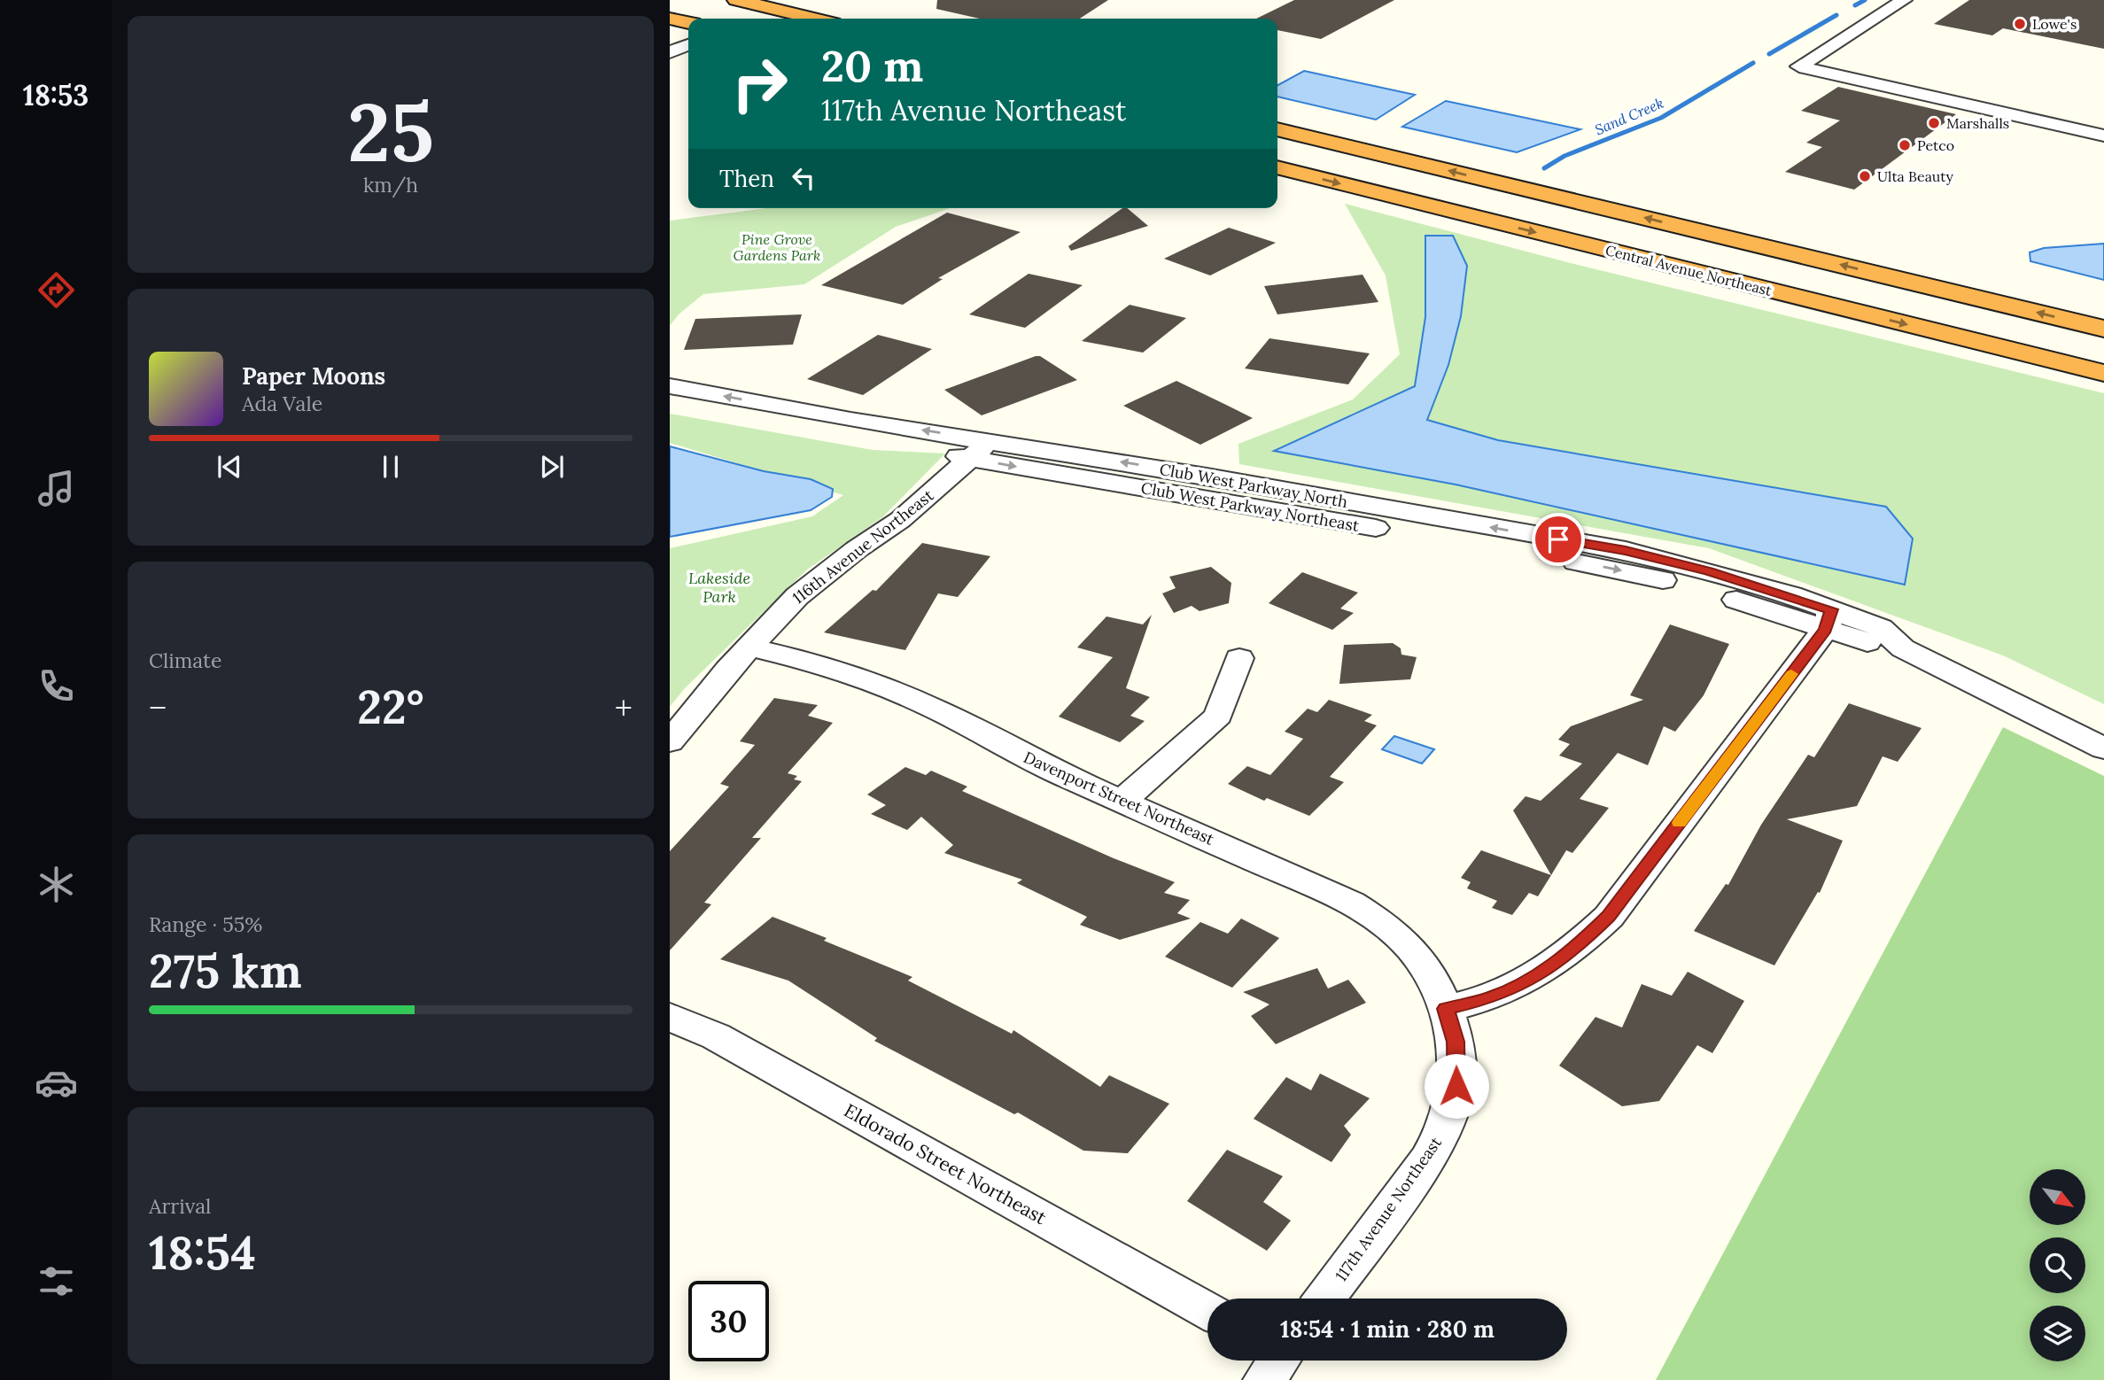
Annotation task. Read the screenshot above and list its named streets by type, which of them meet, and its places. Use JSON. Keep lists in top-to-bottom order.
{
  "streets": {
    "highway": ["Central Avenue Northeast"],
    "street": [
      "Club West Parkway Northeast",
      "116th Avenue Northeast",
      "Davenport Street Northeast",
      "Eldorado Street Northeast",
      "117th Avenue Northeast"
    ]
  },
  "crossings": [
    ["Club West Parkway Northeast", "116th Avenue Northeast"],
    ["116th Avenue Northeast", "Davenport Street Northeast"],
    ["Davenport Street Northeast", "117th Avenue Northeast"]
  ],
  "water": ["Sand Creek"],
  "parks": ["Pine Grove Gardens Park", "Lakeside Park"],
  "places": [
    "Lowe's",
    "Marshalls",
    "Petco",
    "Ulta Beauty"
  ],
  "north": "bottom right",
  "page": {
    "tabs": "18:53",
    "tile": [
      ["25", "km/h"],
      "Climate",
      ["Range · 55%", "275 km"],
      ["Arrival", "18:54"]
    ],
    "turn": ["20 m", "117th Avenue Northeast"],
    "then": "Then",
    "song": ["Paper Moons", "Ada Vale"],
    "heat": ["−", "22°", "+"],
    "limit": "30",
    "trip": "18:54 · 1 min · 280 m"
  }
}
